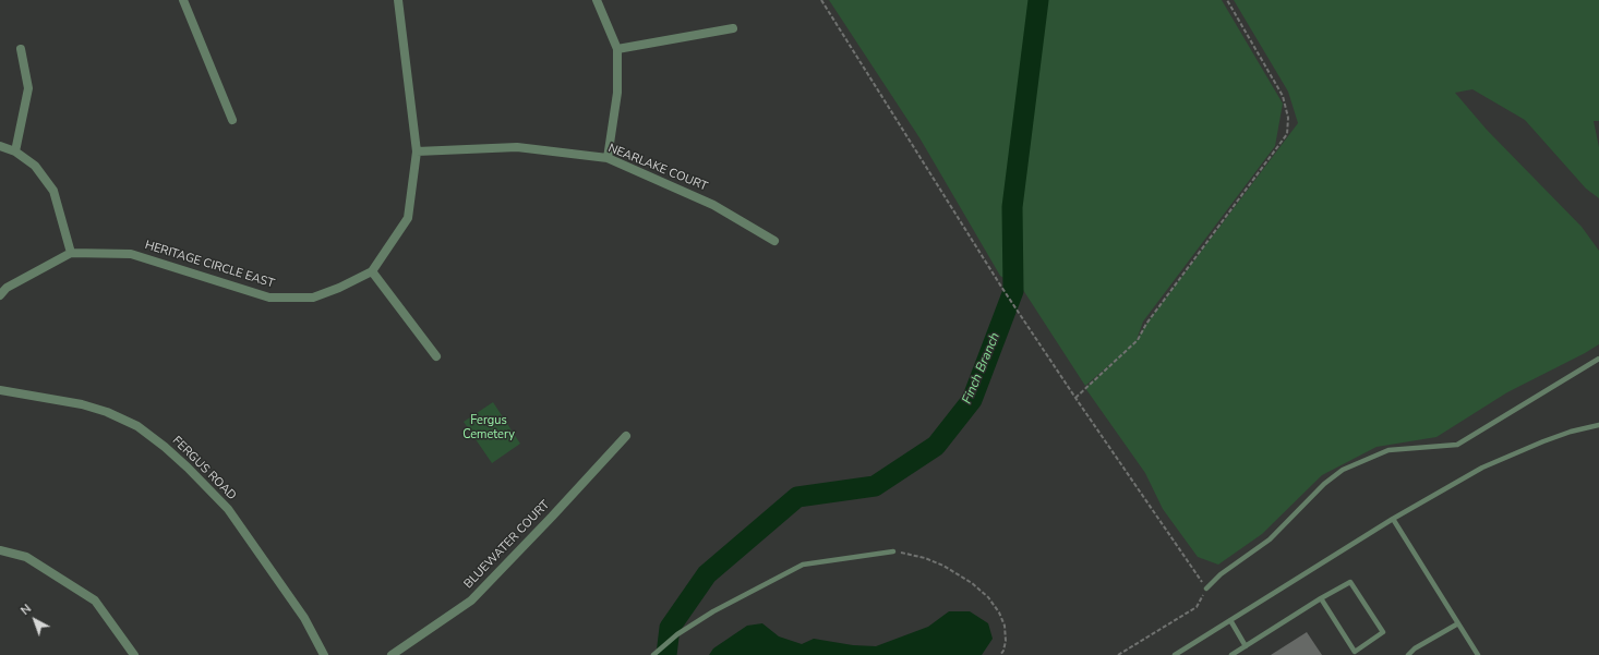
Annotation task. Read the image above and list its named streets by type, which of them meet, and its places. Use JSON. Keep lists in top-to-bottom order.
{
  "streets": {
    "street": [
      "NEARLAKE COURT",
      "HERITAGE CIRCLE EAST",
      "FERGUS ROAD",
      "BLUEWATER COURT"
    ]
  },
  "crossings": [
    ["NEARLAKE COURT", "HERITAGE CIRCLE EAST"]
  ],
  "water": ["Finch Branch"],
  "parks": ["Fergus Cemetery"],
  "north": "top left"
}
